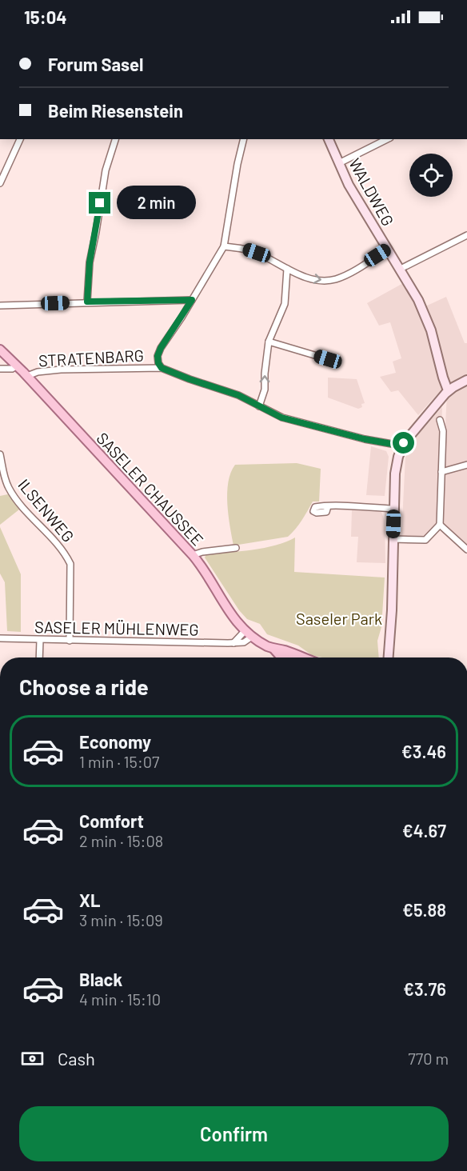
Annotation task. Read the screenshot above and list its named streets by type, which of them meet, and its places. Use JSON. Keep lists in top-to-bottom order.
{
  "streets": {
    "main road": ["WALDWEG", "SASELER CHAUSSEE"],
    "street": ["STRATENBARG", "ILSENWEG", "SASELER MÜHLENWEG"]
  },
  "crossings": [
    ["STRATENBARG", "SASELER CHAUSSEE"],
    ["SASELER CHAUSSEE", "SASELER MÜHLENWEG"],
    ["ILSENWEG", "SASELER MÜHLENWEG"]
  ],
  "parks": ["Saseler Park"],
  "page": {
    "status": "15:04",
    "banner": ["Forum Sasel", "Beim Riesenstein"],
    "bubble": "2 min",
    "heading": "Choose a ride",
    "list": [
      {
        "name": "Economy",
        "note": "1 min · 15:07",
        "value": "€3.46"
      },
      {
        "name": "Comfort",
        "note": "2 min · 15:08",
        "value": "€4.67"
      },
      {
        "name": "XL",
        "note": "3 min · 15:09",
        "value": "€5.88"
      },
      {
        "name": "Black",
        "note": "4 min · 15:10",
        "value": "€3.76"
      }
    ],
    "pay": ["Cash", "770 m"],
    "buttons": "Confirm"
  }
}
